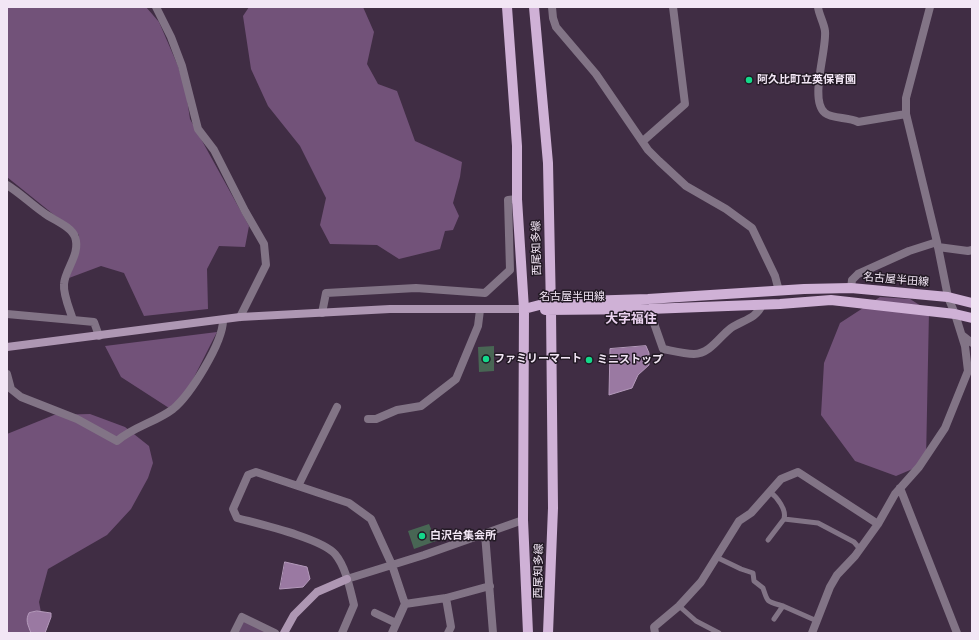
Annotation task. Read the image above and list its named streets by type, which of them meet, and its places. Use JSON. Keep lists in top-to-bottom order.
{
  "streets": {
    "main road": ["西尾知多線", "名古屋半田線"]
  },
  "crossings": [
    ["西尾知多線", "名古屋半田線"]
  ],
  "districts": ["大字福住"],
  "places": [
    "阿久比町立英保育園",
    "ファミリーマート",
    "ミニストップ",
    "白沢台集会所"
  ]
}
